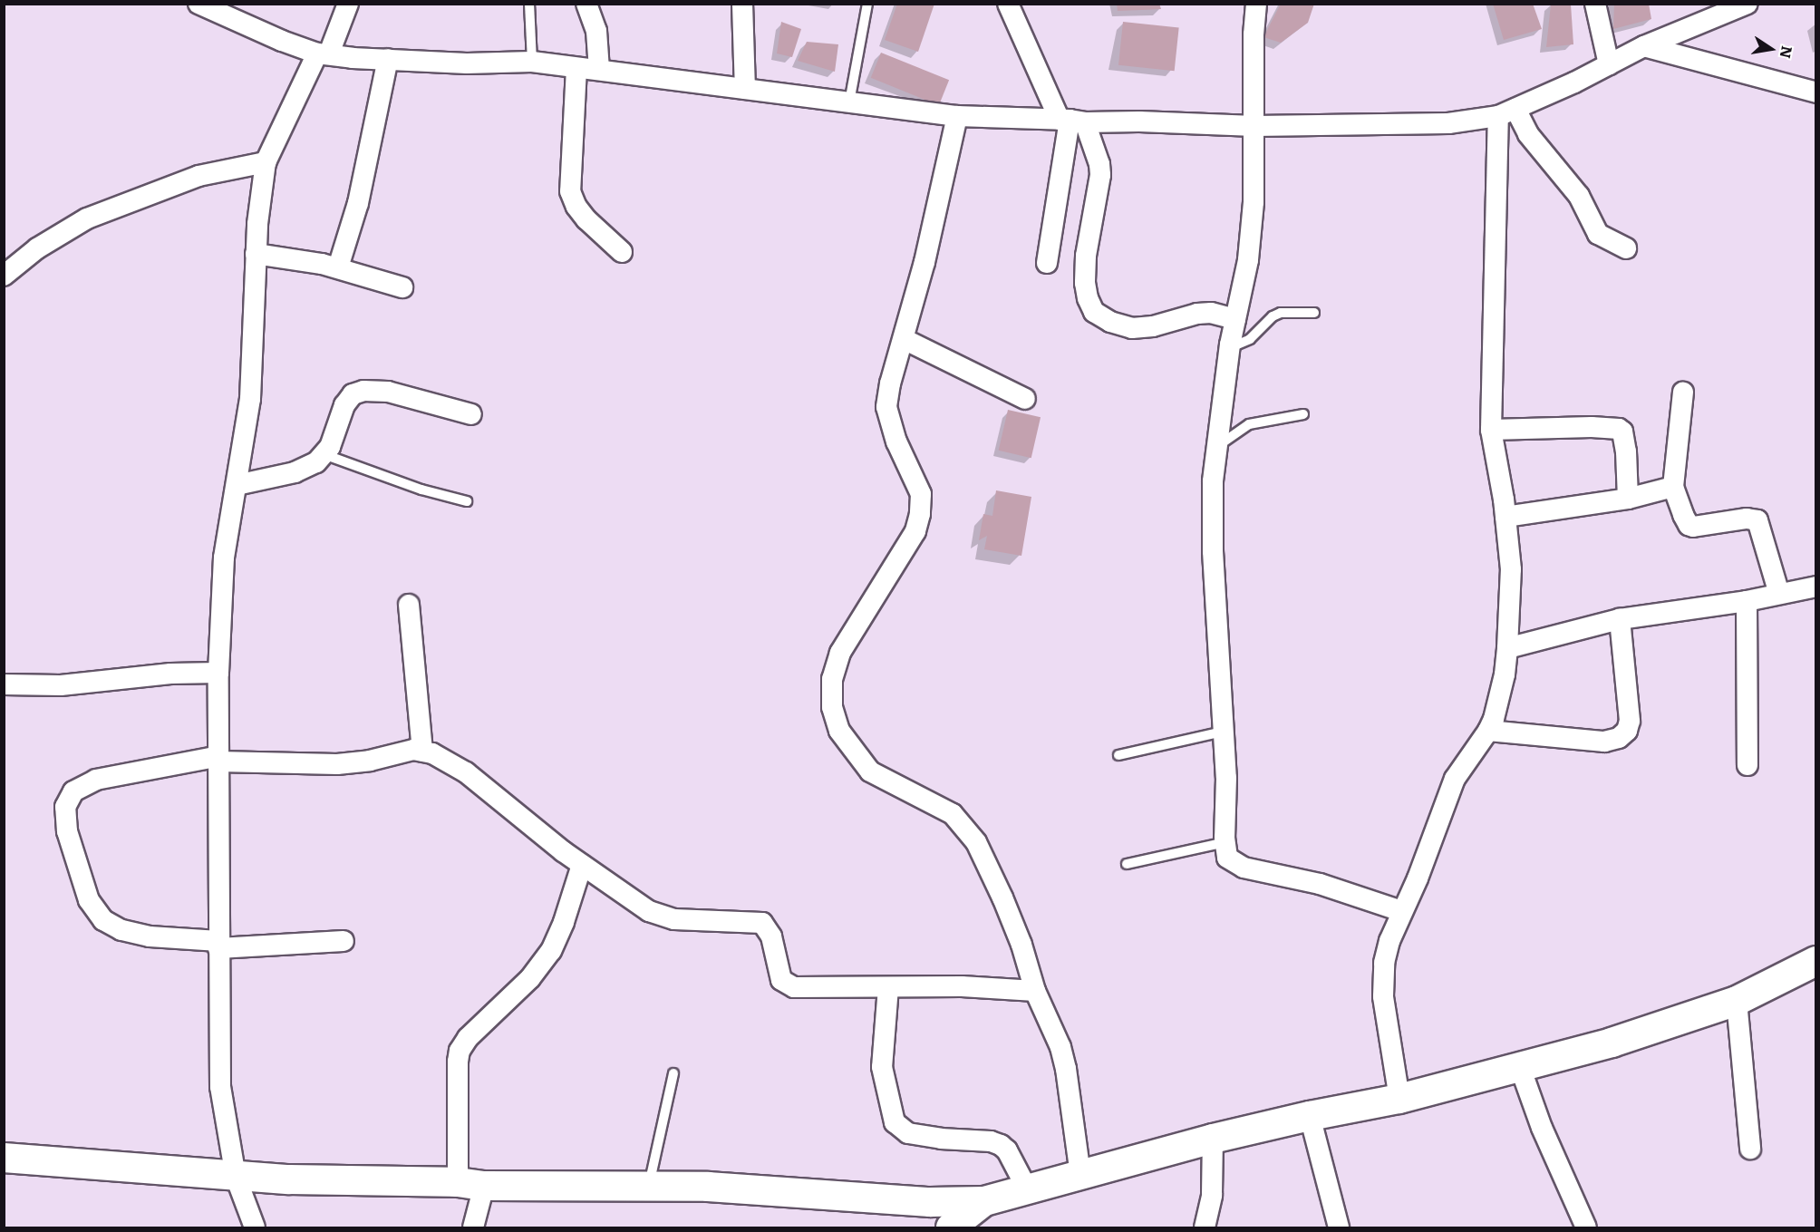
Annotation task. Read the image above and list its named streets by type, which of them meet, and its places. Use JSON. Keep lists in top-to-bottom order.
{
  "north": "right"
}
